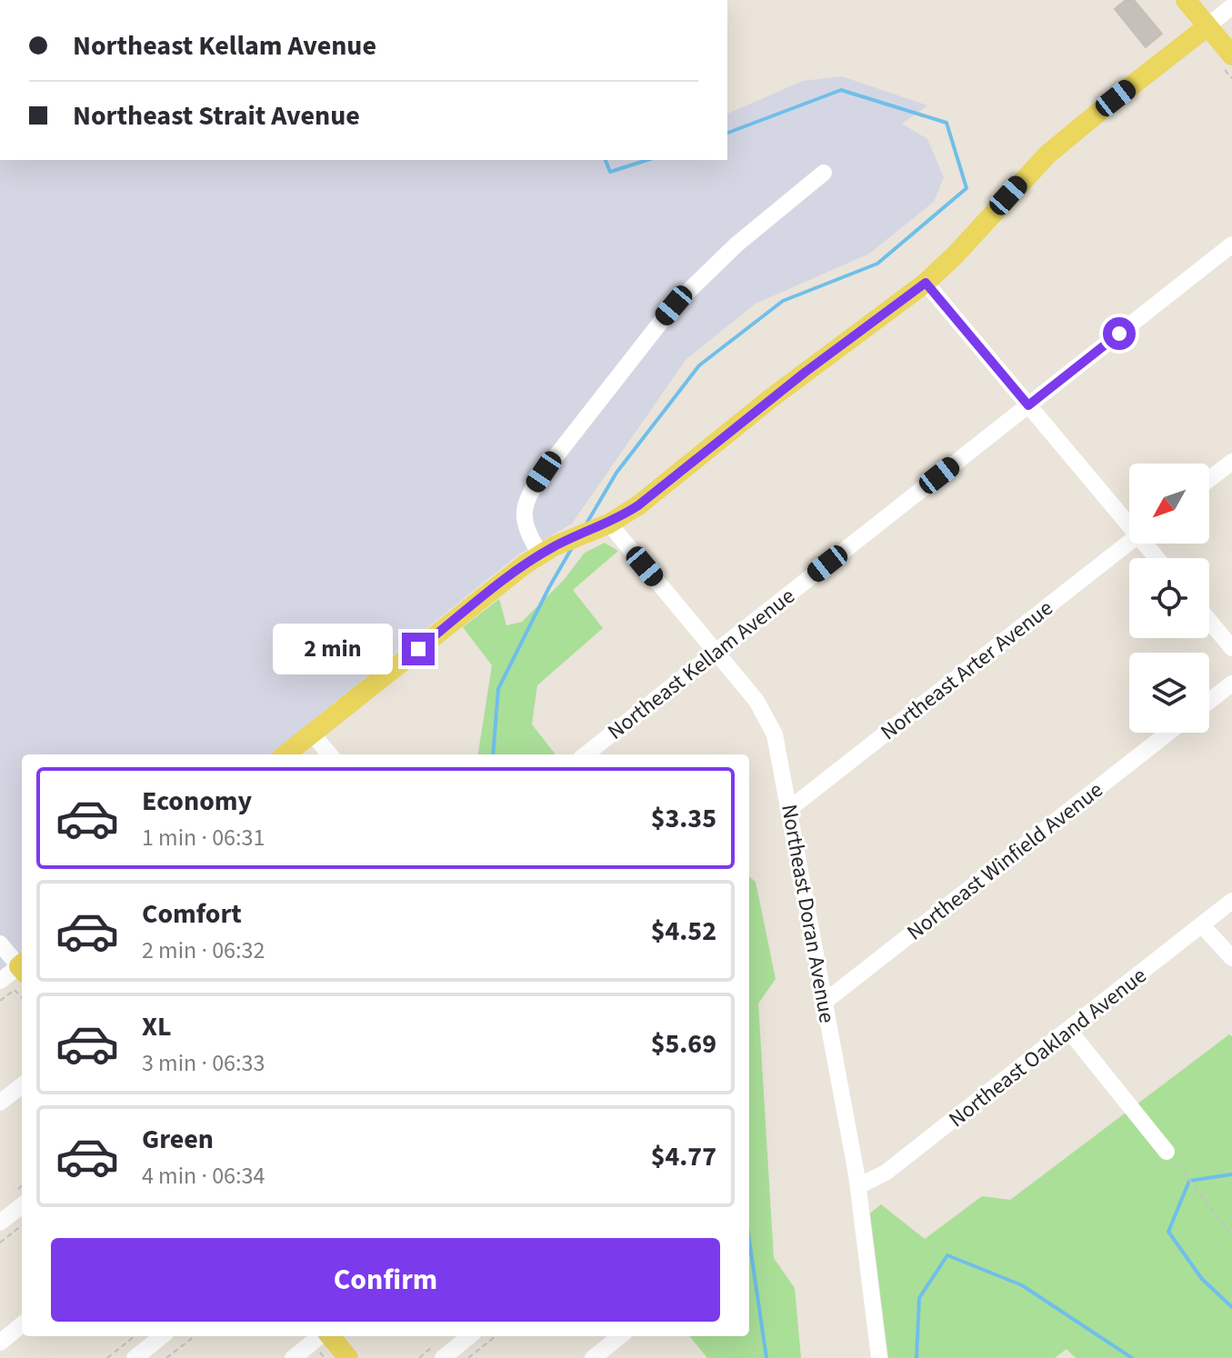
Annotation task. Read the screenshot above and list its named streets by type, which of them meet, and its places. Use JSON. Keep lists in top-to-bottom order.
{
  "streets": {
    "street": [
      "Northeast Kellam Avenue",
      "Northeast Arter Avenue",
      "Northeast Winfield Avenue",
      "Northeast Doran Avenue",
      "Northeast Oakland Avenue"
    ]
  },
  "crossings": [
    ["Northeast Kellam Avenue", "Northeast Doran Avenue"],
    ["Northeast Arter Avenue", "Northeast Doran Avenue"],
    ["Northeast Winfield Avenue", "Northeast Doran Avenue"],
    ["Northeast Doran Avenue", "Northeast Oakland Avenue"]
  ],
  "north": "bottom left",
  "page": {
    "banner": ["Northeast Kellam Avenue", "Northeast Strait Avenue"],
    "bubble": "2 min",
    "list": [
      {
        "name": "Economy",
        "note": "1 min · 06:31",
        "value": "$3.35"
      },
      {
        "name": "Comfort",
        "note": "2 min · 06:32",
        "value": "$4.52"
      },
      {
        "name": "XL",
        "note": "3 min · 06:33",
        "value": "$5.69"
      },
      {
        "name": "Green",
        "note": "4 min · 06:34",
        "value": "$4.77"
      }
    ],
    "buttons": "Confirm"
  }
}
